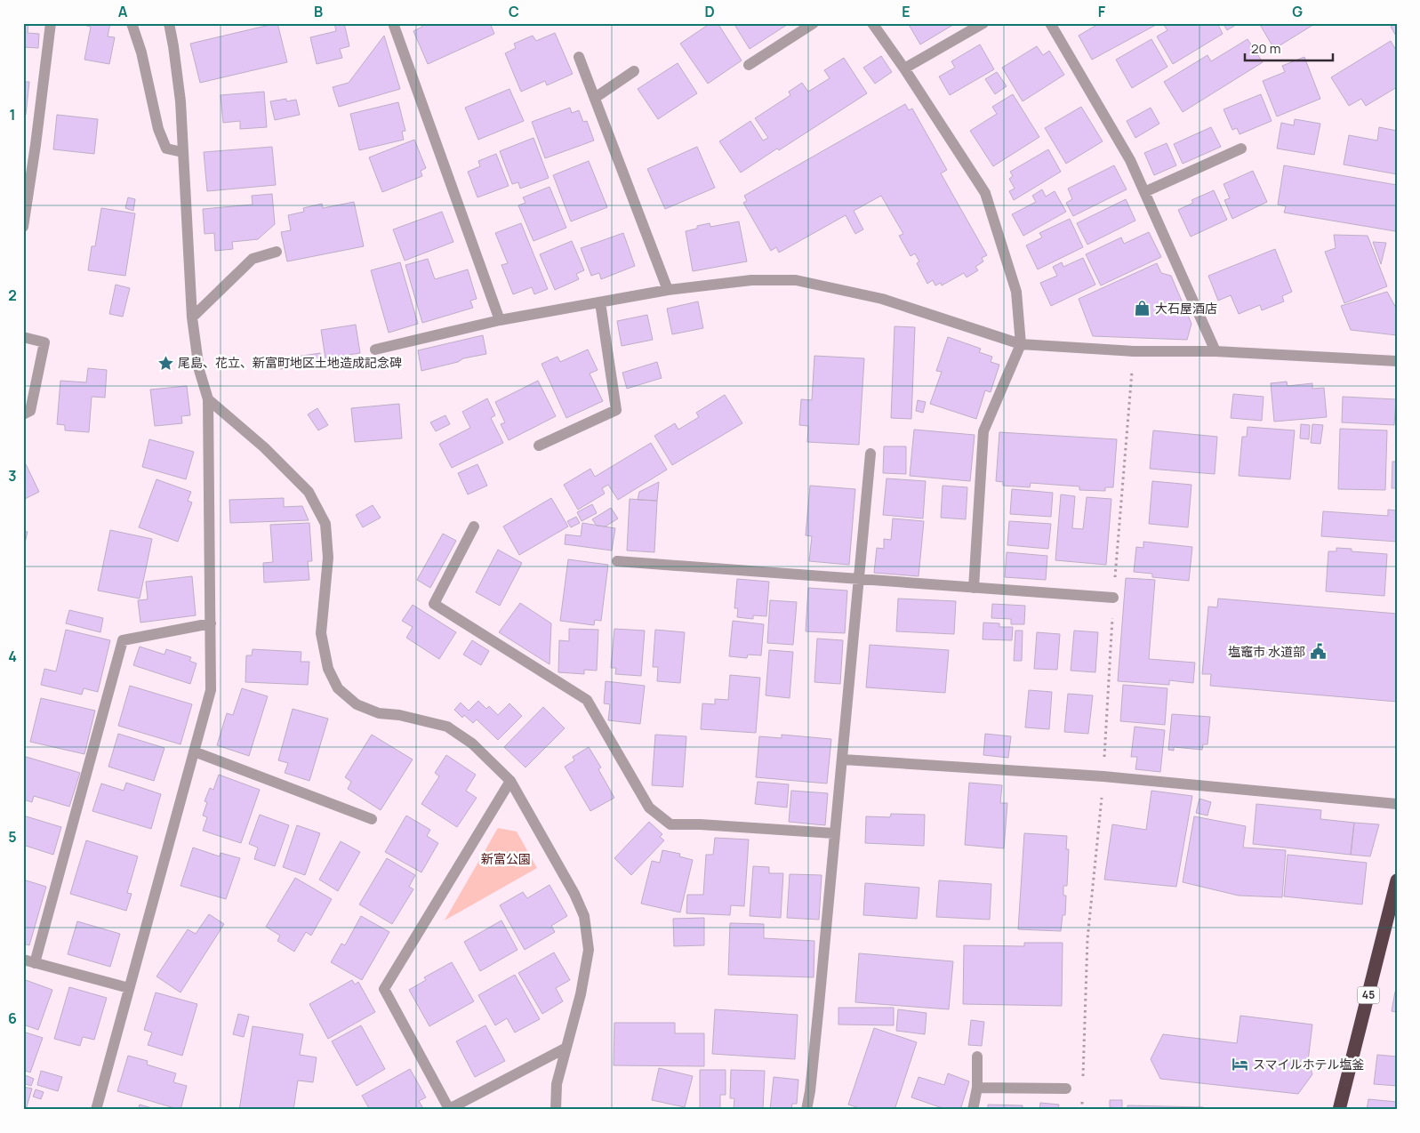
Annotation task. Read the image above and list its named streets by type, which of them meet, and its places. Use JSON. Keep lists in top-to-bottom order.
{
  "streets": {
    "highway": ["45"]
  },
  "parks": ["新富公園"],
  "places": {
    "shop": ["大石屋酒店"],
    "place": ["尾島、花立、新富町地区土地造成記念碑"],
    "public building": ["塩竈市 水道部"],
    "hotel": ["スマイルホテル塩釜"]
  },
  "scale_bar": "20 m",
  "grid": {
    "columns": [
      "A",
      "B",
      "C",
      "D",
      "E",
      "F",
      "G"
    ],
    "rows": [
      "1",
      "2",
      "3",
      "4",
      "5",
      "6"
    ]
  }
}
